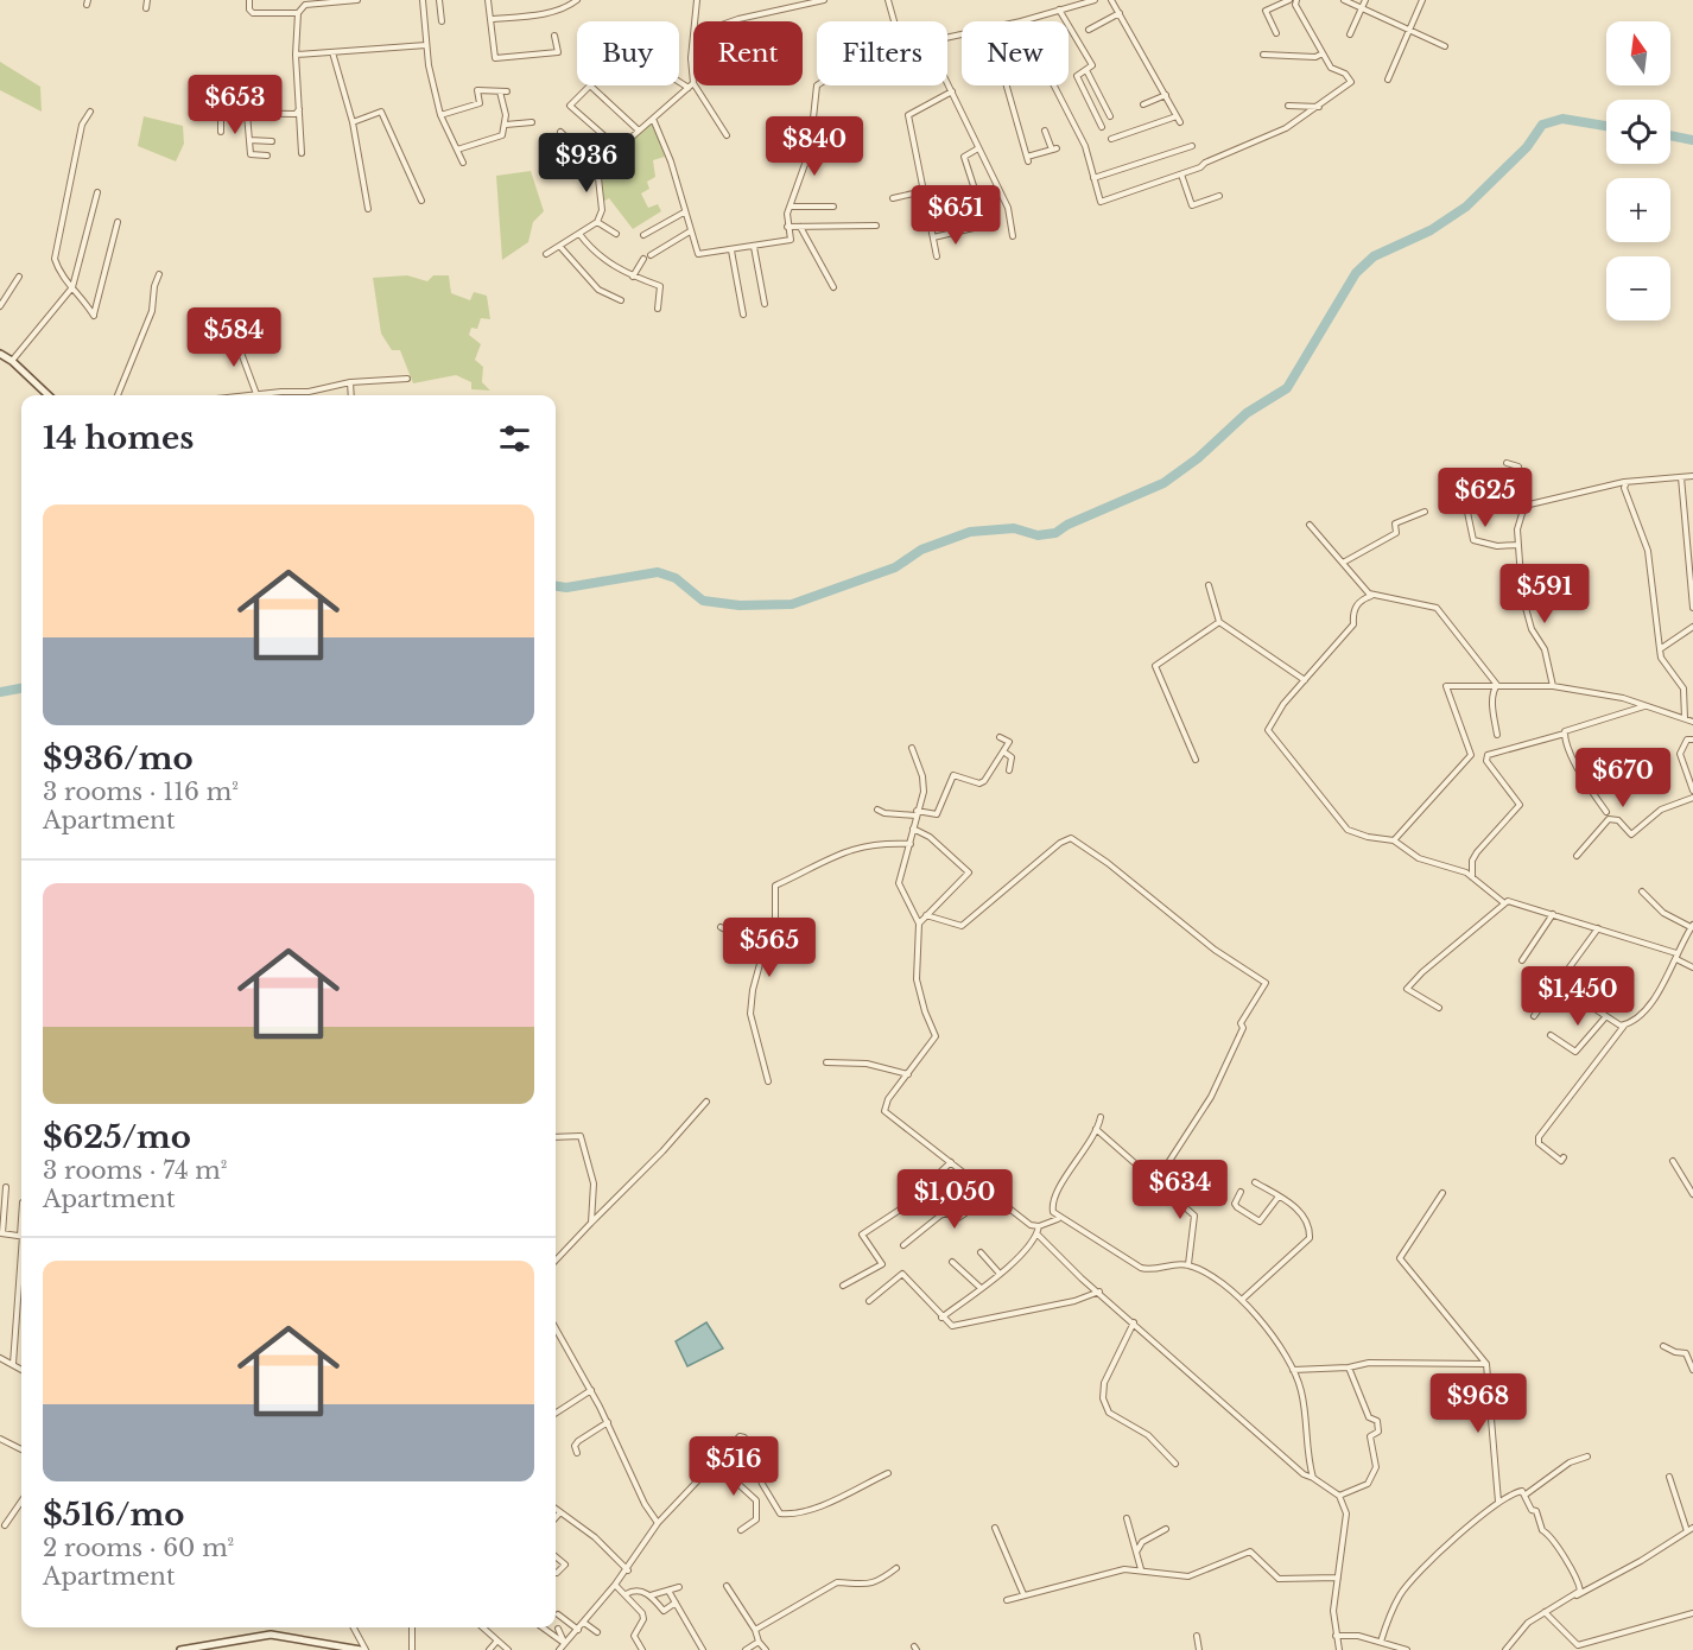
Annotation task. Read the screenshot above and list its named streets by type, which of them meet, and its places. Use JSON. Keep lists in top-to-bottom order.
{
  "north": "top",
  "page": {
    "map_buttons": ["+", "−"],
    "chip": [
      "Buy",
      "Rent",
      "Filters",
      "New"
    ],
    "price": [
      "$653",
      "$840",
      "$936",
      "$651",
      "$584",
      "$625",
      "$591",
      "$670",
      "$565",
      "$1,450",
      "$634",
      "$1,050",
      "$968",
      "$516"
    ],
    "heading": "14 homes",
    "list": [
      {
        "name": "$936/mo",
        "note": "3 rooms · 116 m² · Apartment"
      },
      {
        "name": "$625/mo",
        "note": "3 rooms · 74 m² · Apartment"
      },
      {
        "name": "$516/mo",
        "note": "2 rooms · 60 m² · Apartment"
      }
    ]
  }
}
